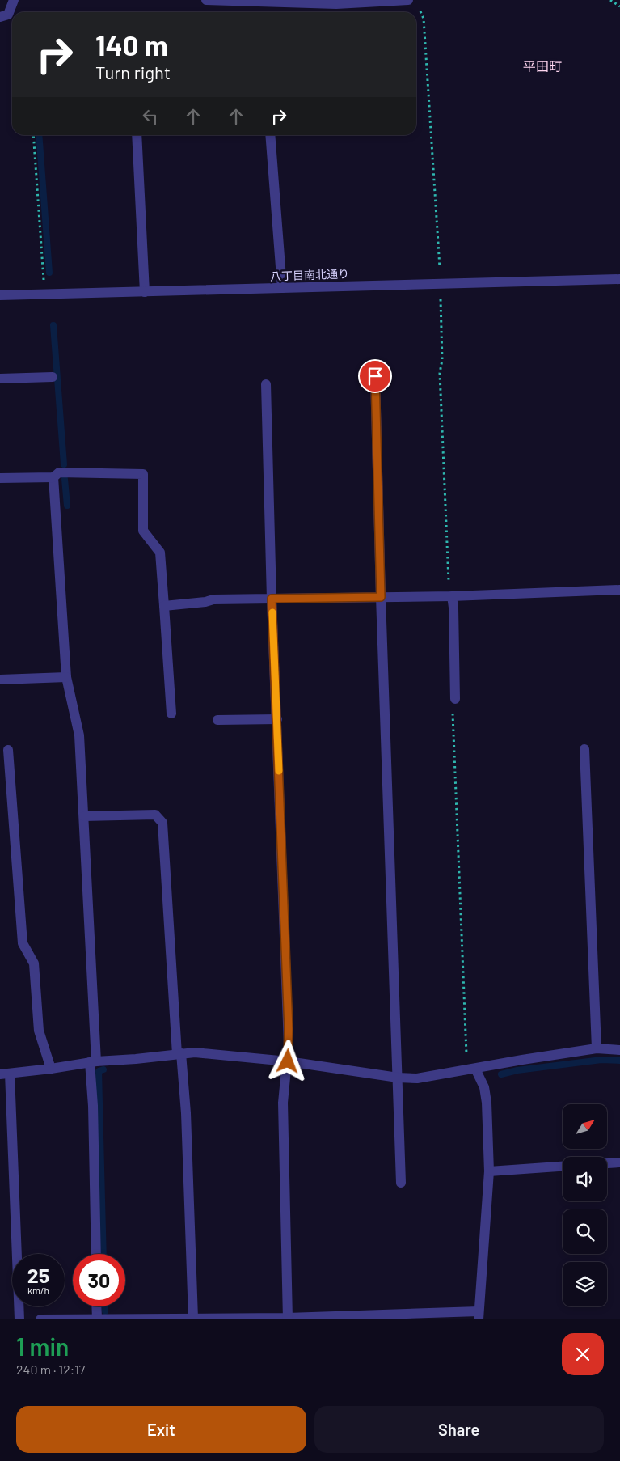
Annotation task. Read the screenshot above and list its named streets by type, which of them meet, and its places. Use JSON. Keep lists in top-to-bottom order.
{
  "streets": {
    "street": ["八丁目南北通り"]
  },
  "districts": ["平田町"],
  "north": "top right",
  "page": {
    "turn": ["140 m", "Turn right"],
    "speed": "25 km/h",
    "limit": "30",
    "heading": ["1 min", "240 m · 12:17"],
    "buttons": ["Exit", "Share"]
  }
}
